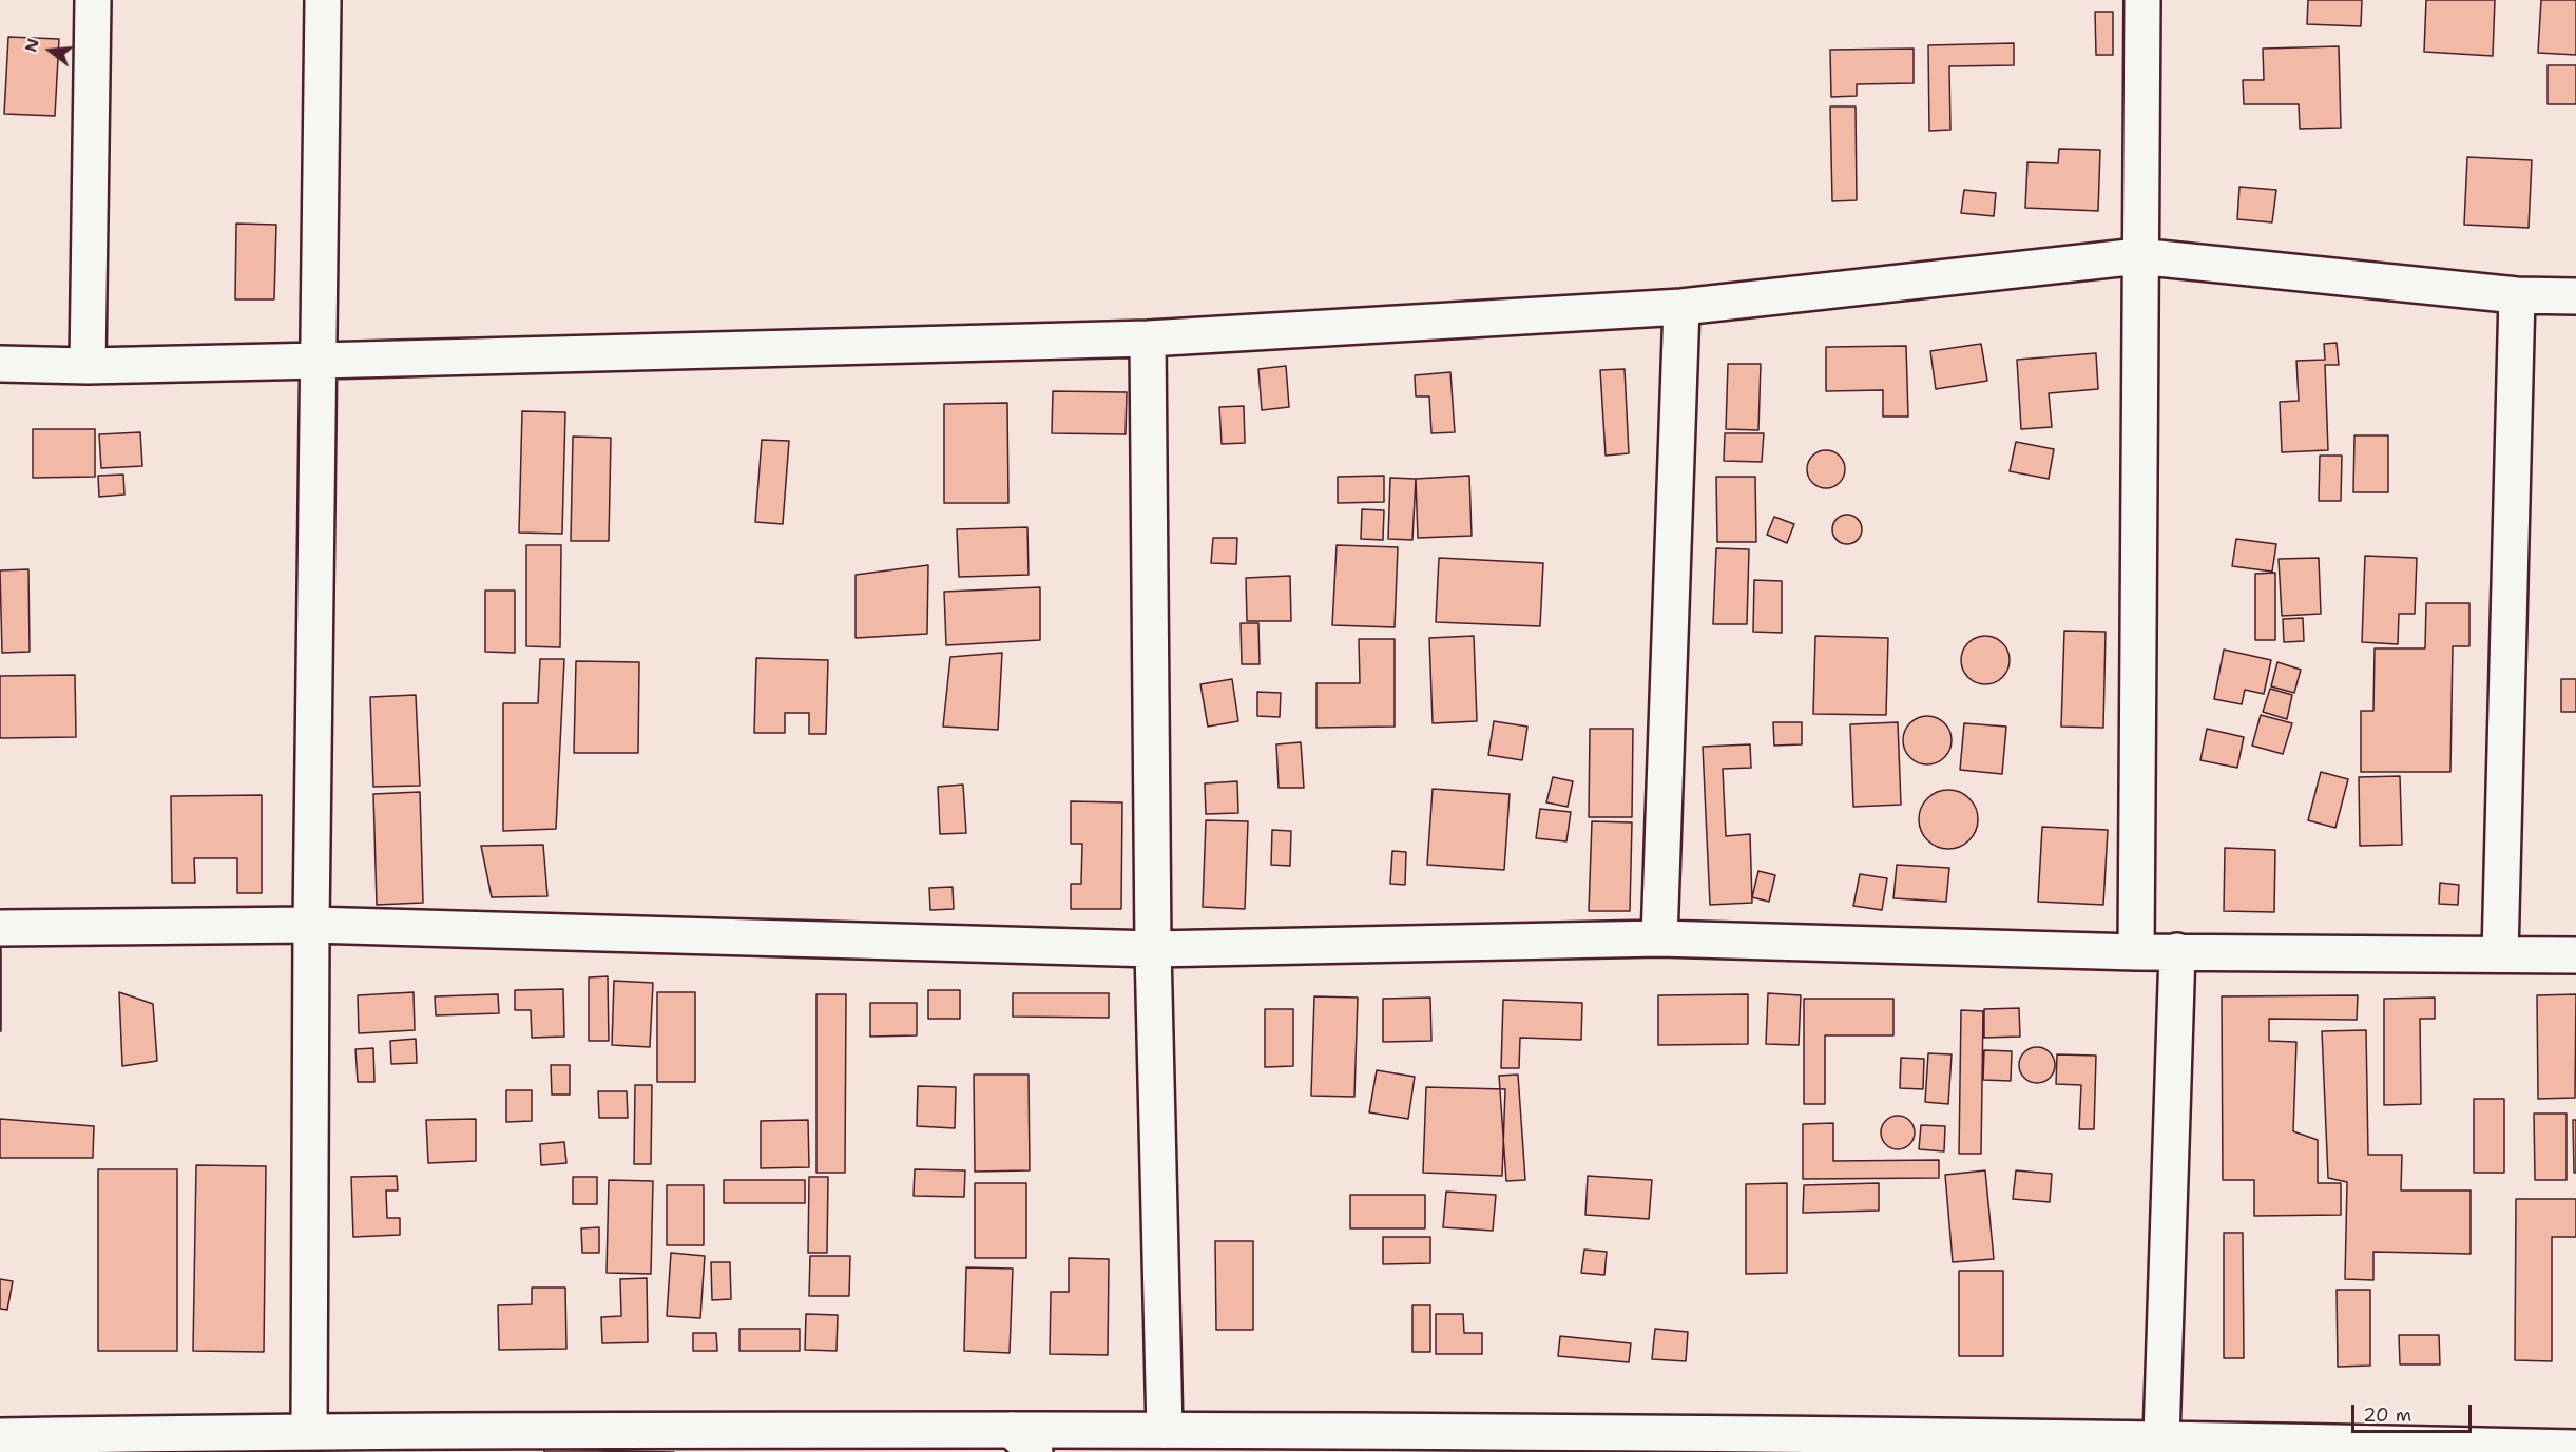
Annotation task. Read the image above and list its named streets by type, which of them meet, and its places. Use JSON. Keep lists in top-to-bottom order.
{
  "scale_bar": "20 m",
  "north": "left"
}
